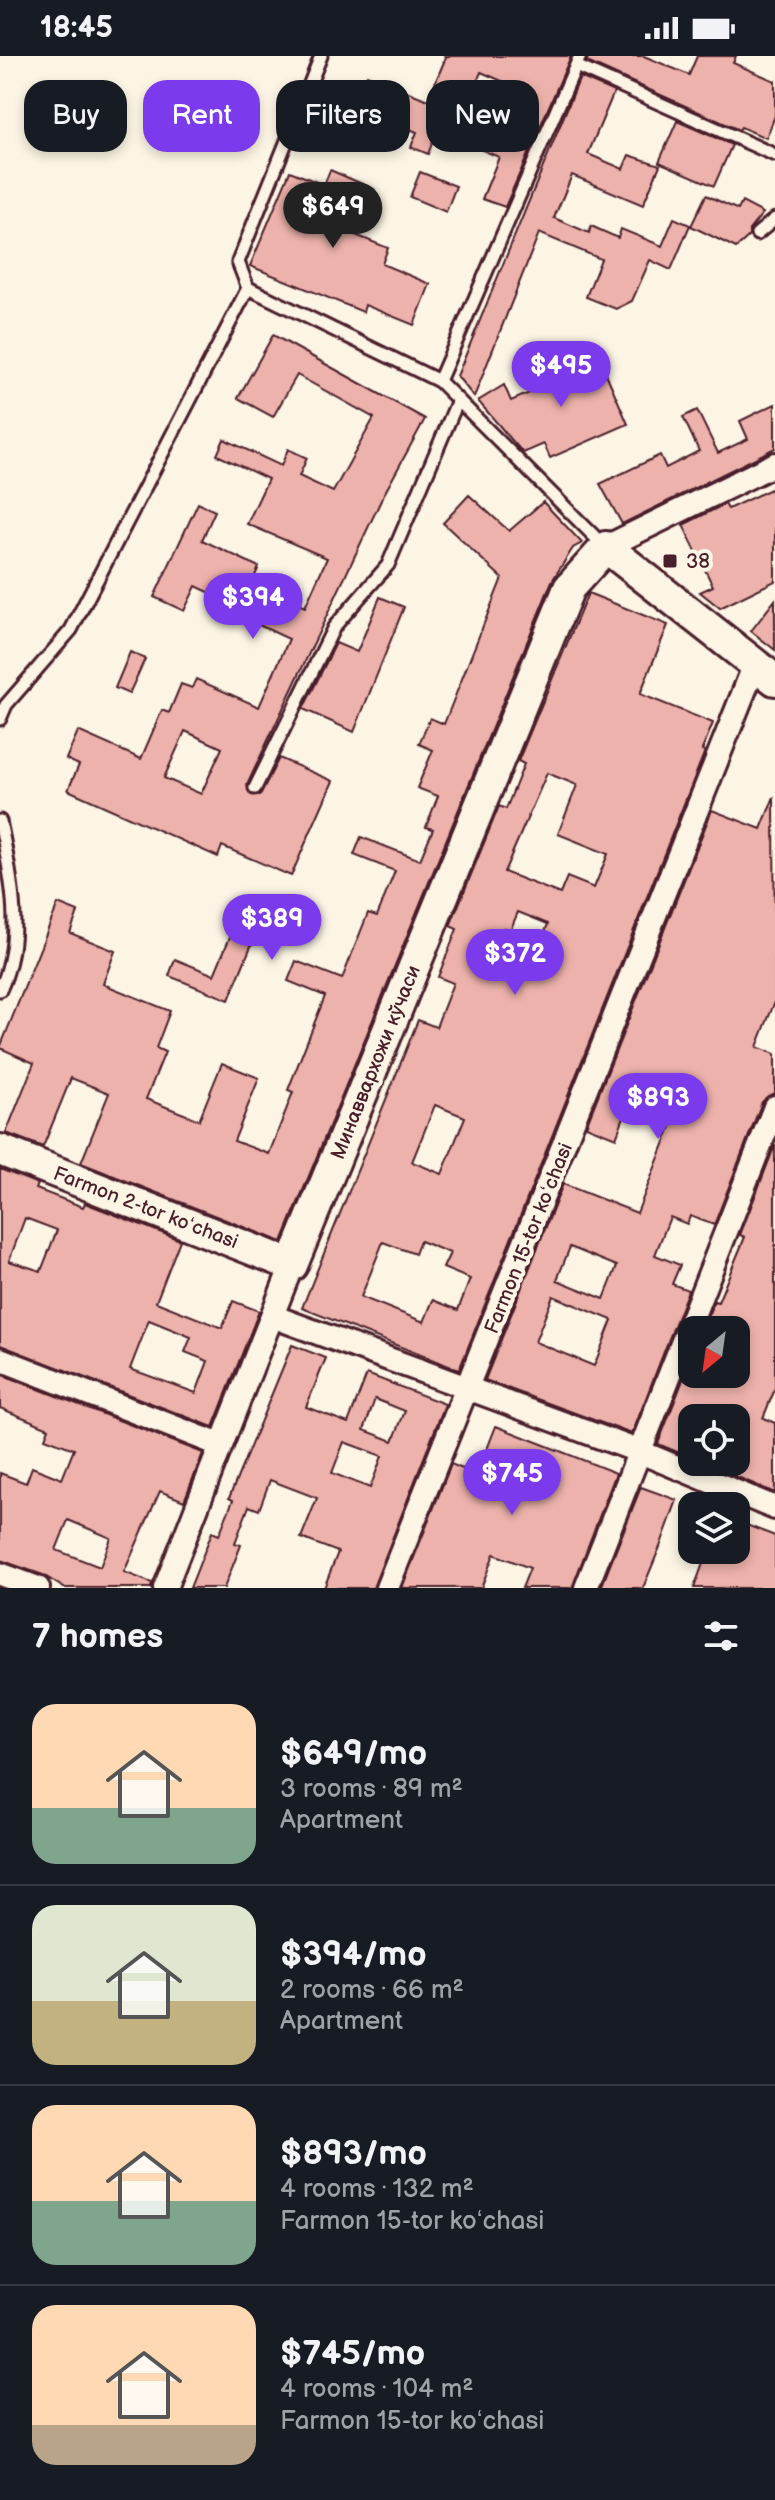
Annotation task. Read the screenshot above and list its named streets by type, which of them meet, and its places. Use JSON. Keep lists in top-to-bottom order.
{
  "streets": {
    "street": ["Минаввархожи кўчаси", "Farmon 2-tor koʻchasi", "Farmon 15-tor koʻchasi"]
  },
  "crossings": [
    ["Минаввархожи кўчаси", "Farmon 2-tor koʻchasi"]
  ],
  "places": {
    "transit": ["38"]
  },
  "north": "bottom left",
  "page": {
    "status": "18:45",
    "chip": [
      "Buy",
      "Rent",
      "Filters",
      "New"
    ],
    "price": [
      "$649",
      "$495",
      "$394",
      "$389",
      "$372",
      "$893",
      "$745"
    ],
    "heading": "7 homes",
    "list": [
      {
        "name": "$649/mo",
        "note": "3 rooms · 89 m² · Apartment"
      },
      {
        "name": "$394/mo",
        "note": "2 rooms · 66 m² · Apartment"
      },
      {
        "name": "$893/mo",
        "note": "4 rooms · 132 m² · Farmon 15-tor koʻchasi"
      },
      {
        "name": "$745/mo",
        "note": "4 rooms · 104 m² · Farmon 15-tor koʻchasi"
      }
    ]
  }
}
